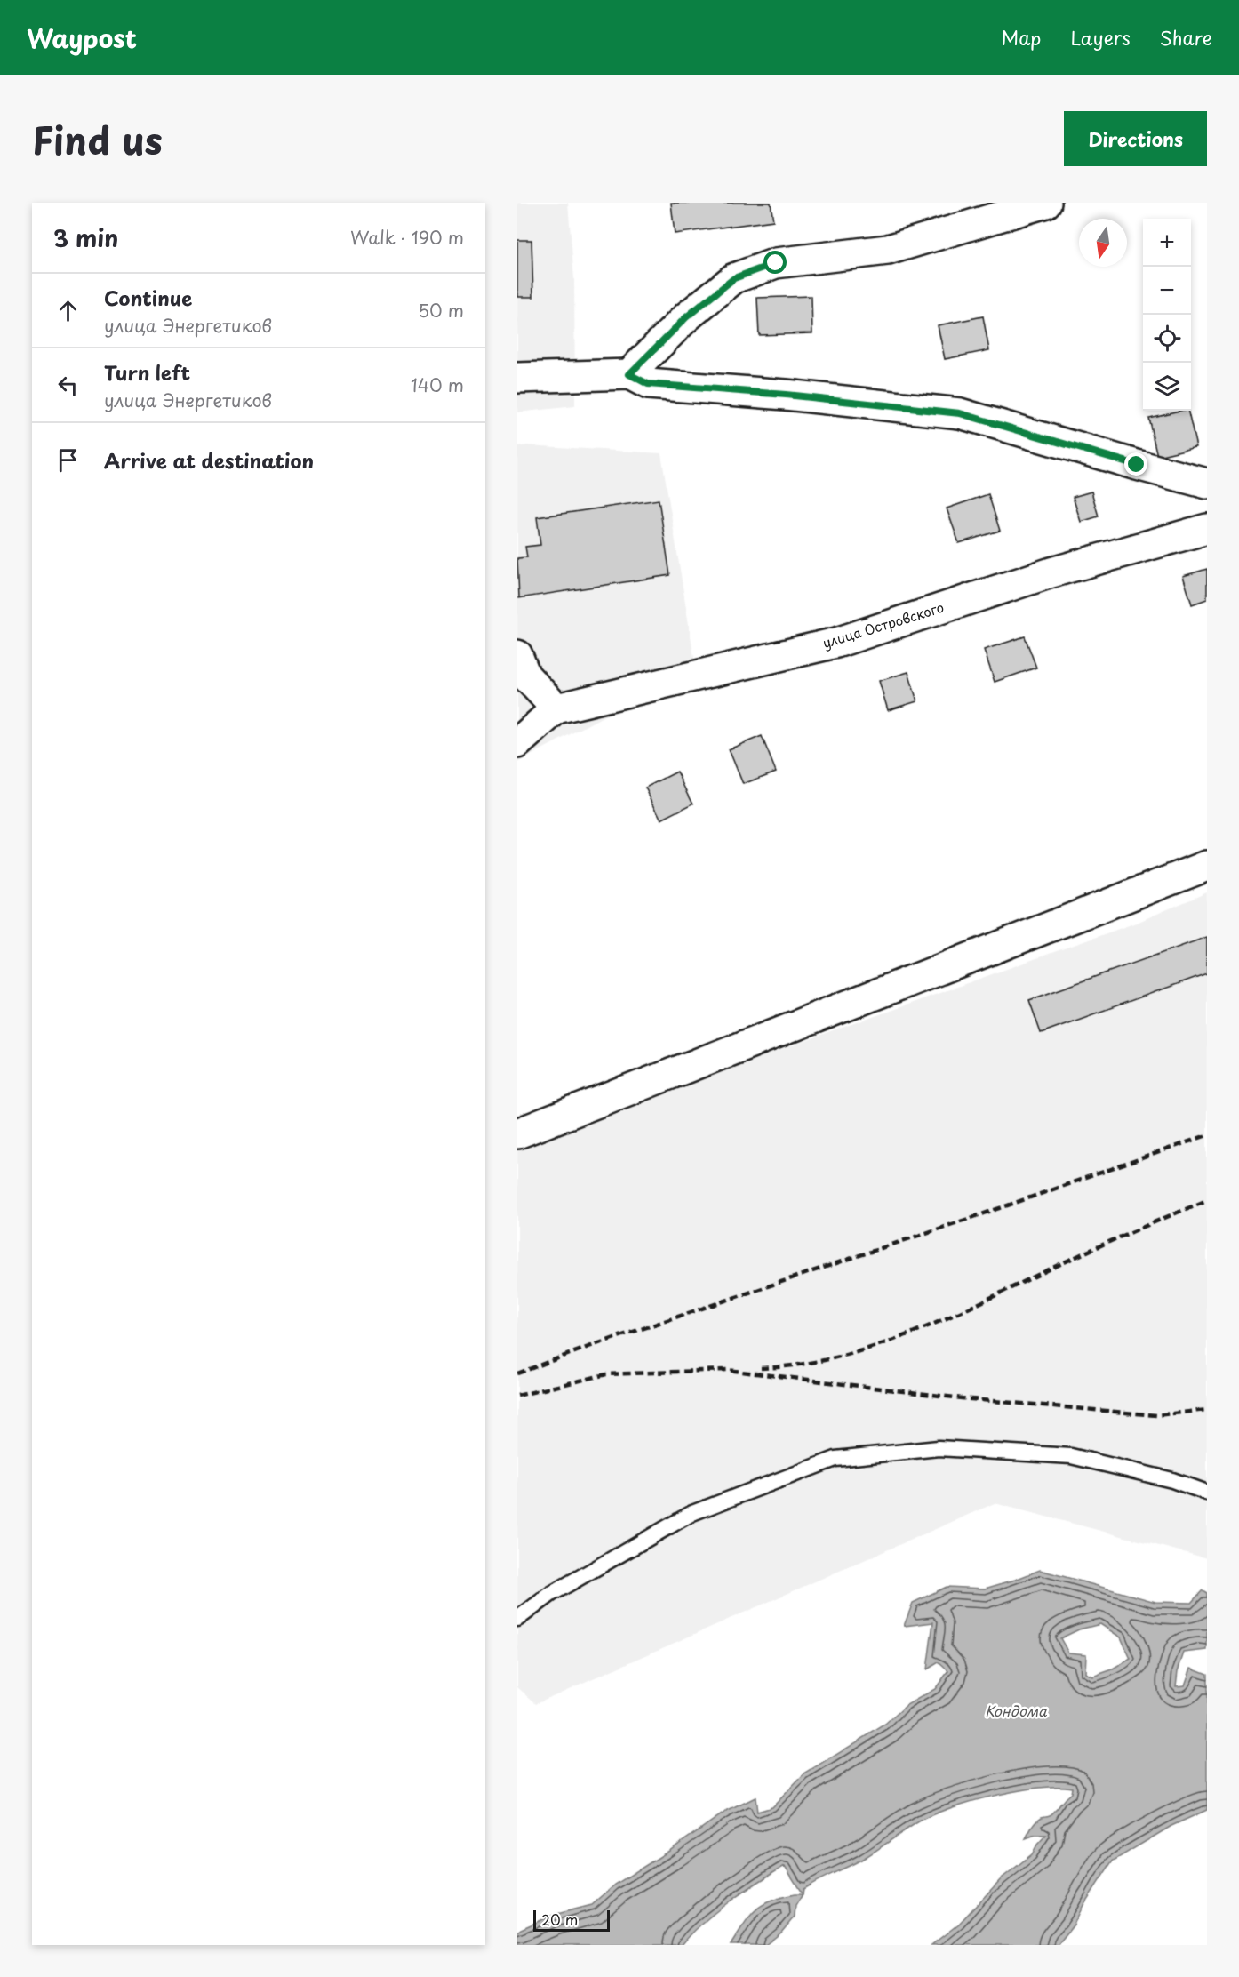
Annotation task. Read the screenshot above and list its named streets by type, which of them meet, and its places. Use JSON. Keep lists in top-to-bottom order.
{
  "streets": {
    "street": ["улица Островского"]
  },
  "water": ["Кондома"],
  "scale_bar": "20 m",
  "north": "bottom",
  "page": {
    "header": "Waypost",
    "nav": ["Map", "Layers", "Share"],
    "title": "Find us",
    "buttons": "Directions",
    "heading": ["3 min", "Walk · 190 m"],
    "map_buttons": ["+", "−"],
    "list": [
      ["Continue", "улица Энергетиков", "50 m"],
      ["Turn left", "улица Энергетиков", "140 m"],
      "Arrive at destination"
    ],
    "scale": "20 m"
  }
}
